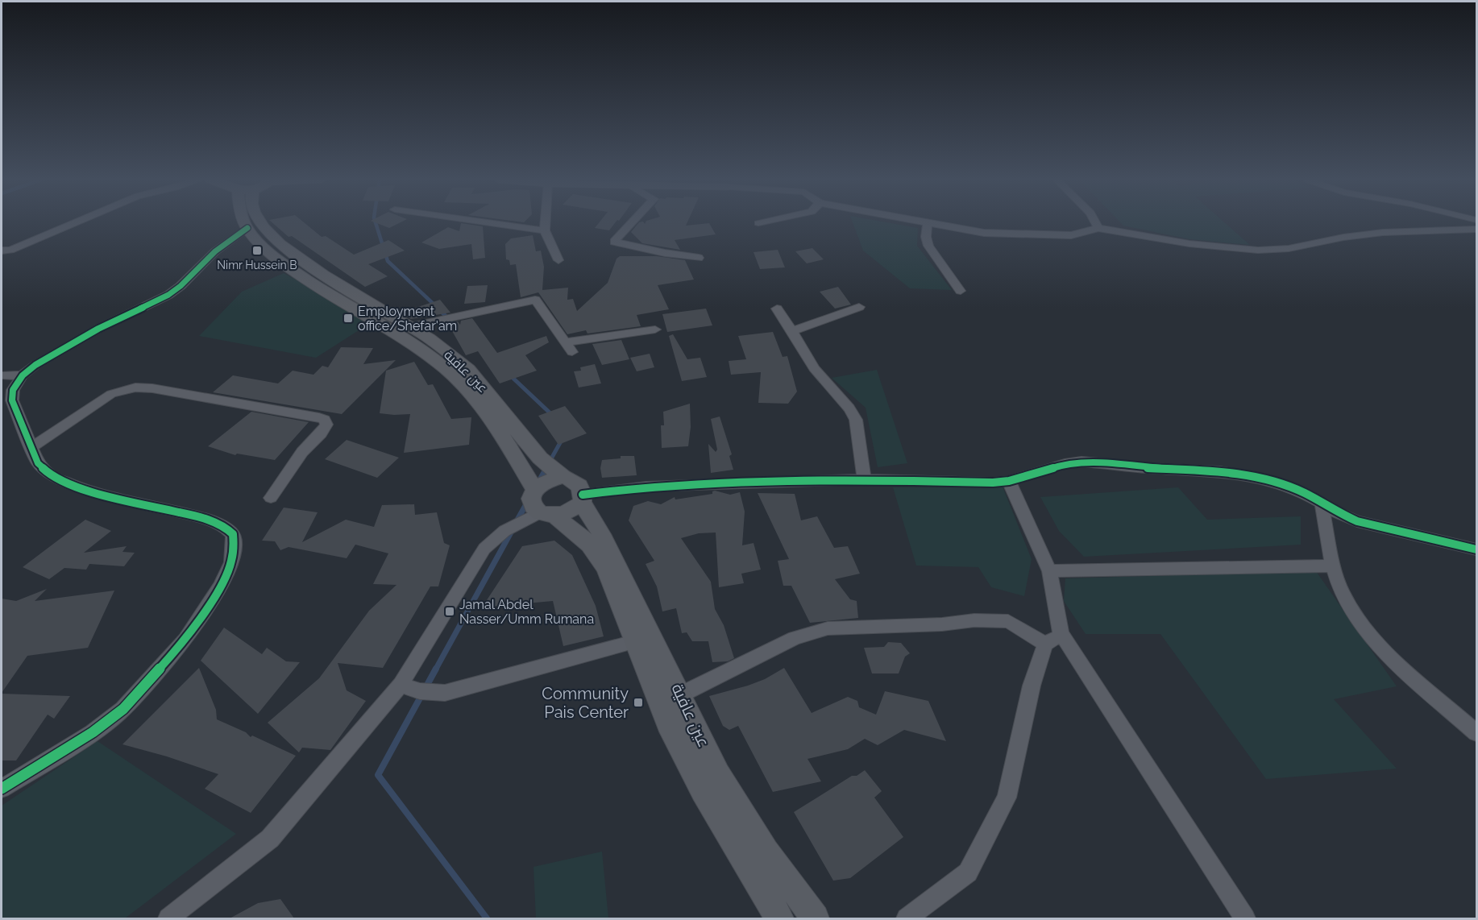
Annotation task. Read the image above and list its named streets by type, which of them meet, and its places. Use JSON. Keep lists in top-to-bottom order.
{
  "streets": {
    "main road": ["عين عافية"]
  },
  "places": {
    "transit": [
      "Nimr Hussein B",
      "Employment office/Shefar'am",
      "Jamal Abdel Nasser/Umm Rumana",
      "Community Pais Center"
    ]
  }
}
